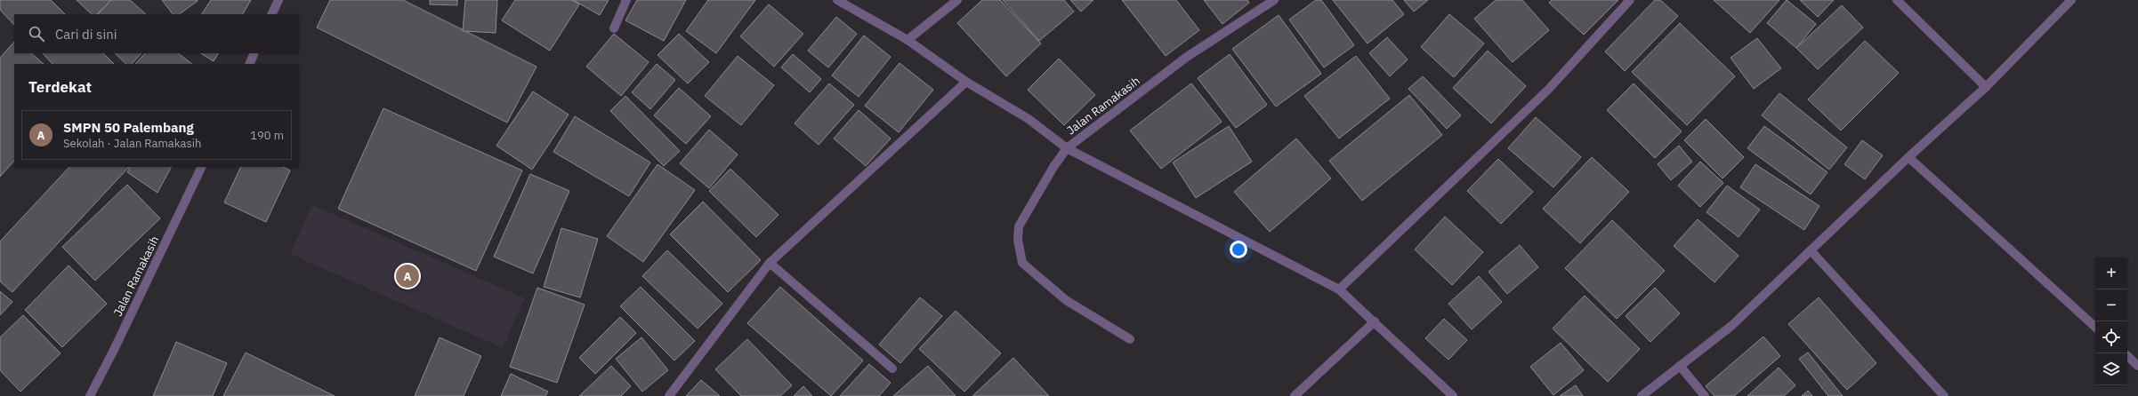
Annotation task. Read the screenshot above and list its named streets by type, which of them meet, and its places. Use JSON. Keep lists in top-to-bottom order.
{
  "streets": {
    "street": ["Jalan Ramakasih"]
  },
  "page": {
    "search": "Cari di sini",
    "heading": "Terdekat",
    "list": [
      {
        "mark": "A",
        "name": "SMPN 50 Palembang",
        "note": "Sekolah · Jalan Ramakasih",
        "value": "190 m"
      }
    ],
    "map_buttons": ["+", "−"],
    "pins": "A"
  }
}
